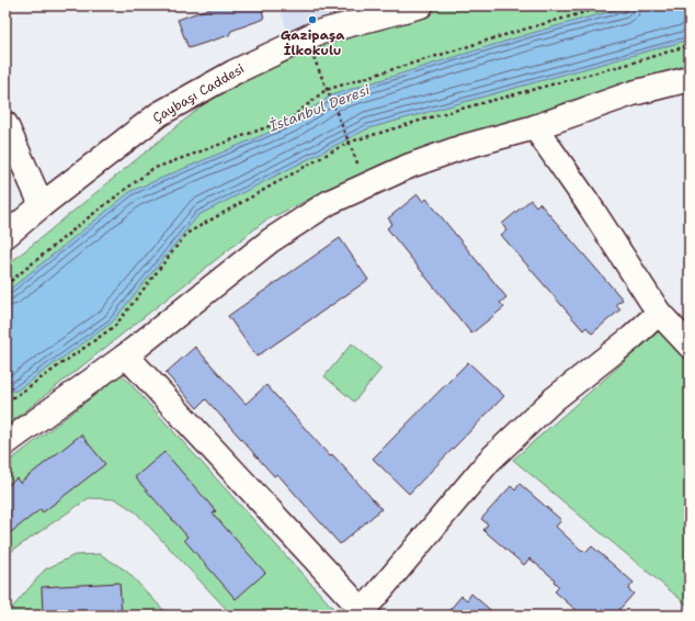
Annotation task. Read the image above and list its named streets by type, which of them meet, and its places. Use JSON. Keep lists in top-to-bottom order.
{
  "streets": {
    "street": ["Çaybaşı Caddesi"]
  },
  "water": ["İstanbul Deresi"],
  "places": ["Gazipaşa İlkokulu"]
}
